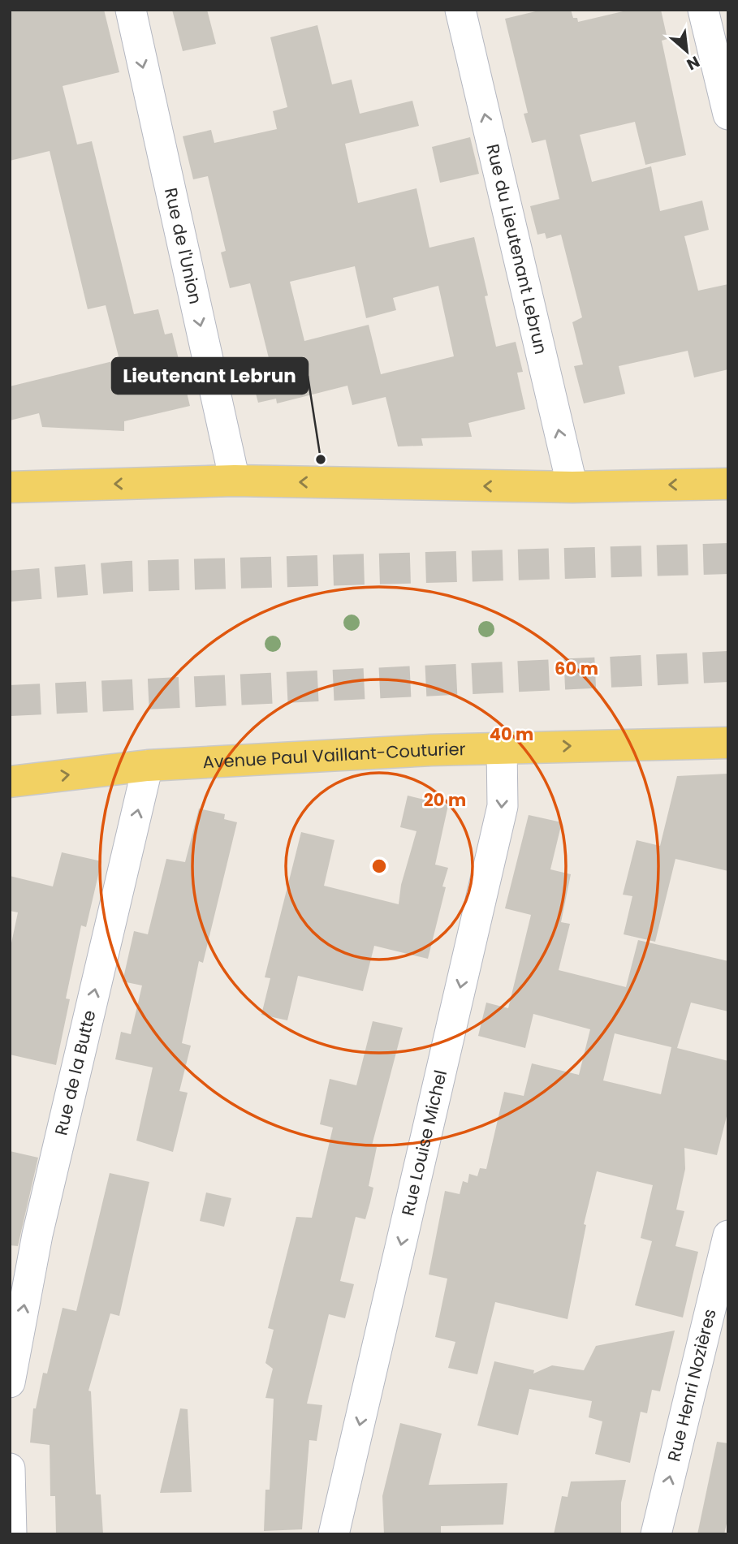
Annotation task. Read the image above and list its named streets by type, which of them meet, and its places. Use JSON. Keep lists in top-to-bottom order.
{
  "streets": {
    "main road": ["Avenue Paul Vaillant-Couturier"],
    "street": [
      "Rue de l'Union",
      "Rue du Lieutenant Lebrun",
      "Rue de la Butte",
      "Rue Louise Michel",
      "Rue Henri Nozières"
    ]
  },
  "crossings": [
    ["Avenue Paul Vaillant-Couturier", "Rue de la Butte"],
    ["Avenue Paul Vaillant-Couturier", "Rue Louise Michel"]
  ],
  "one_way": [
    "Rue de l'Union",
    "Rue du Lieutenant Lebrun",
    "Rue de la Butte",
    "Rue Louise Michel",
    "Rue Henri Nozières"
  ],
  "places": ["Lieutenant Lebrun"],
  "north": "bottom right",
  "rings": ["60 m", "40 m", "20 m"]
}
